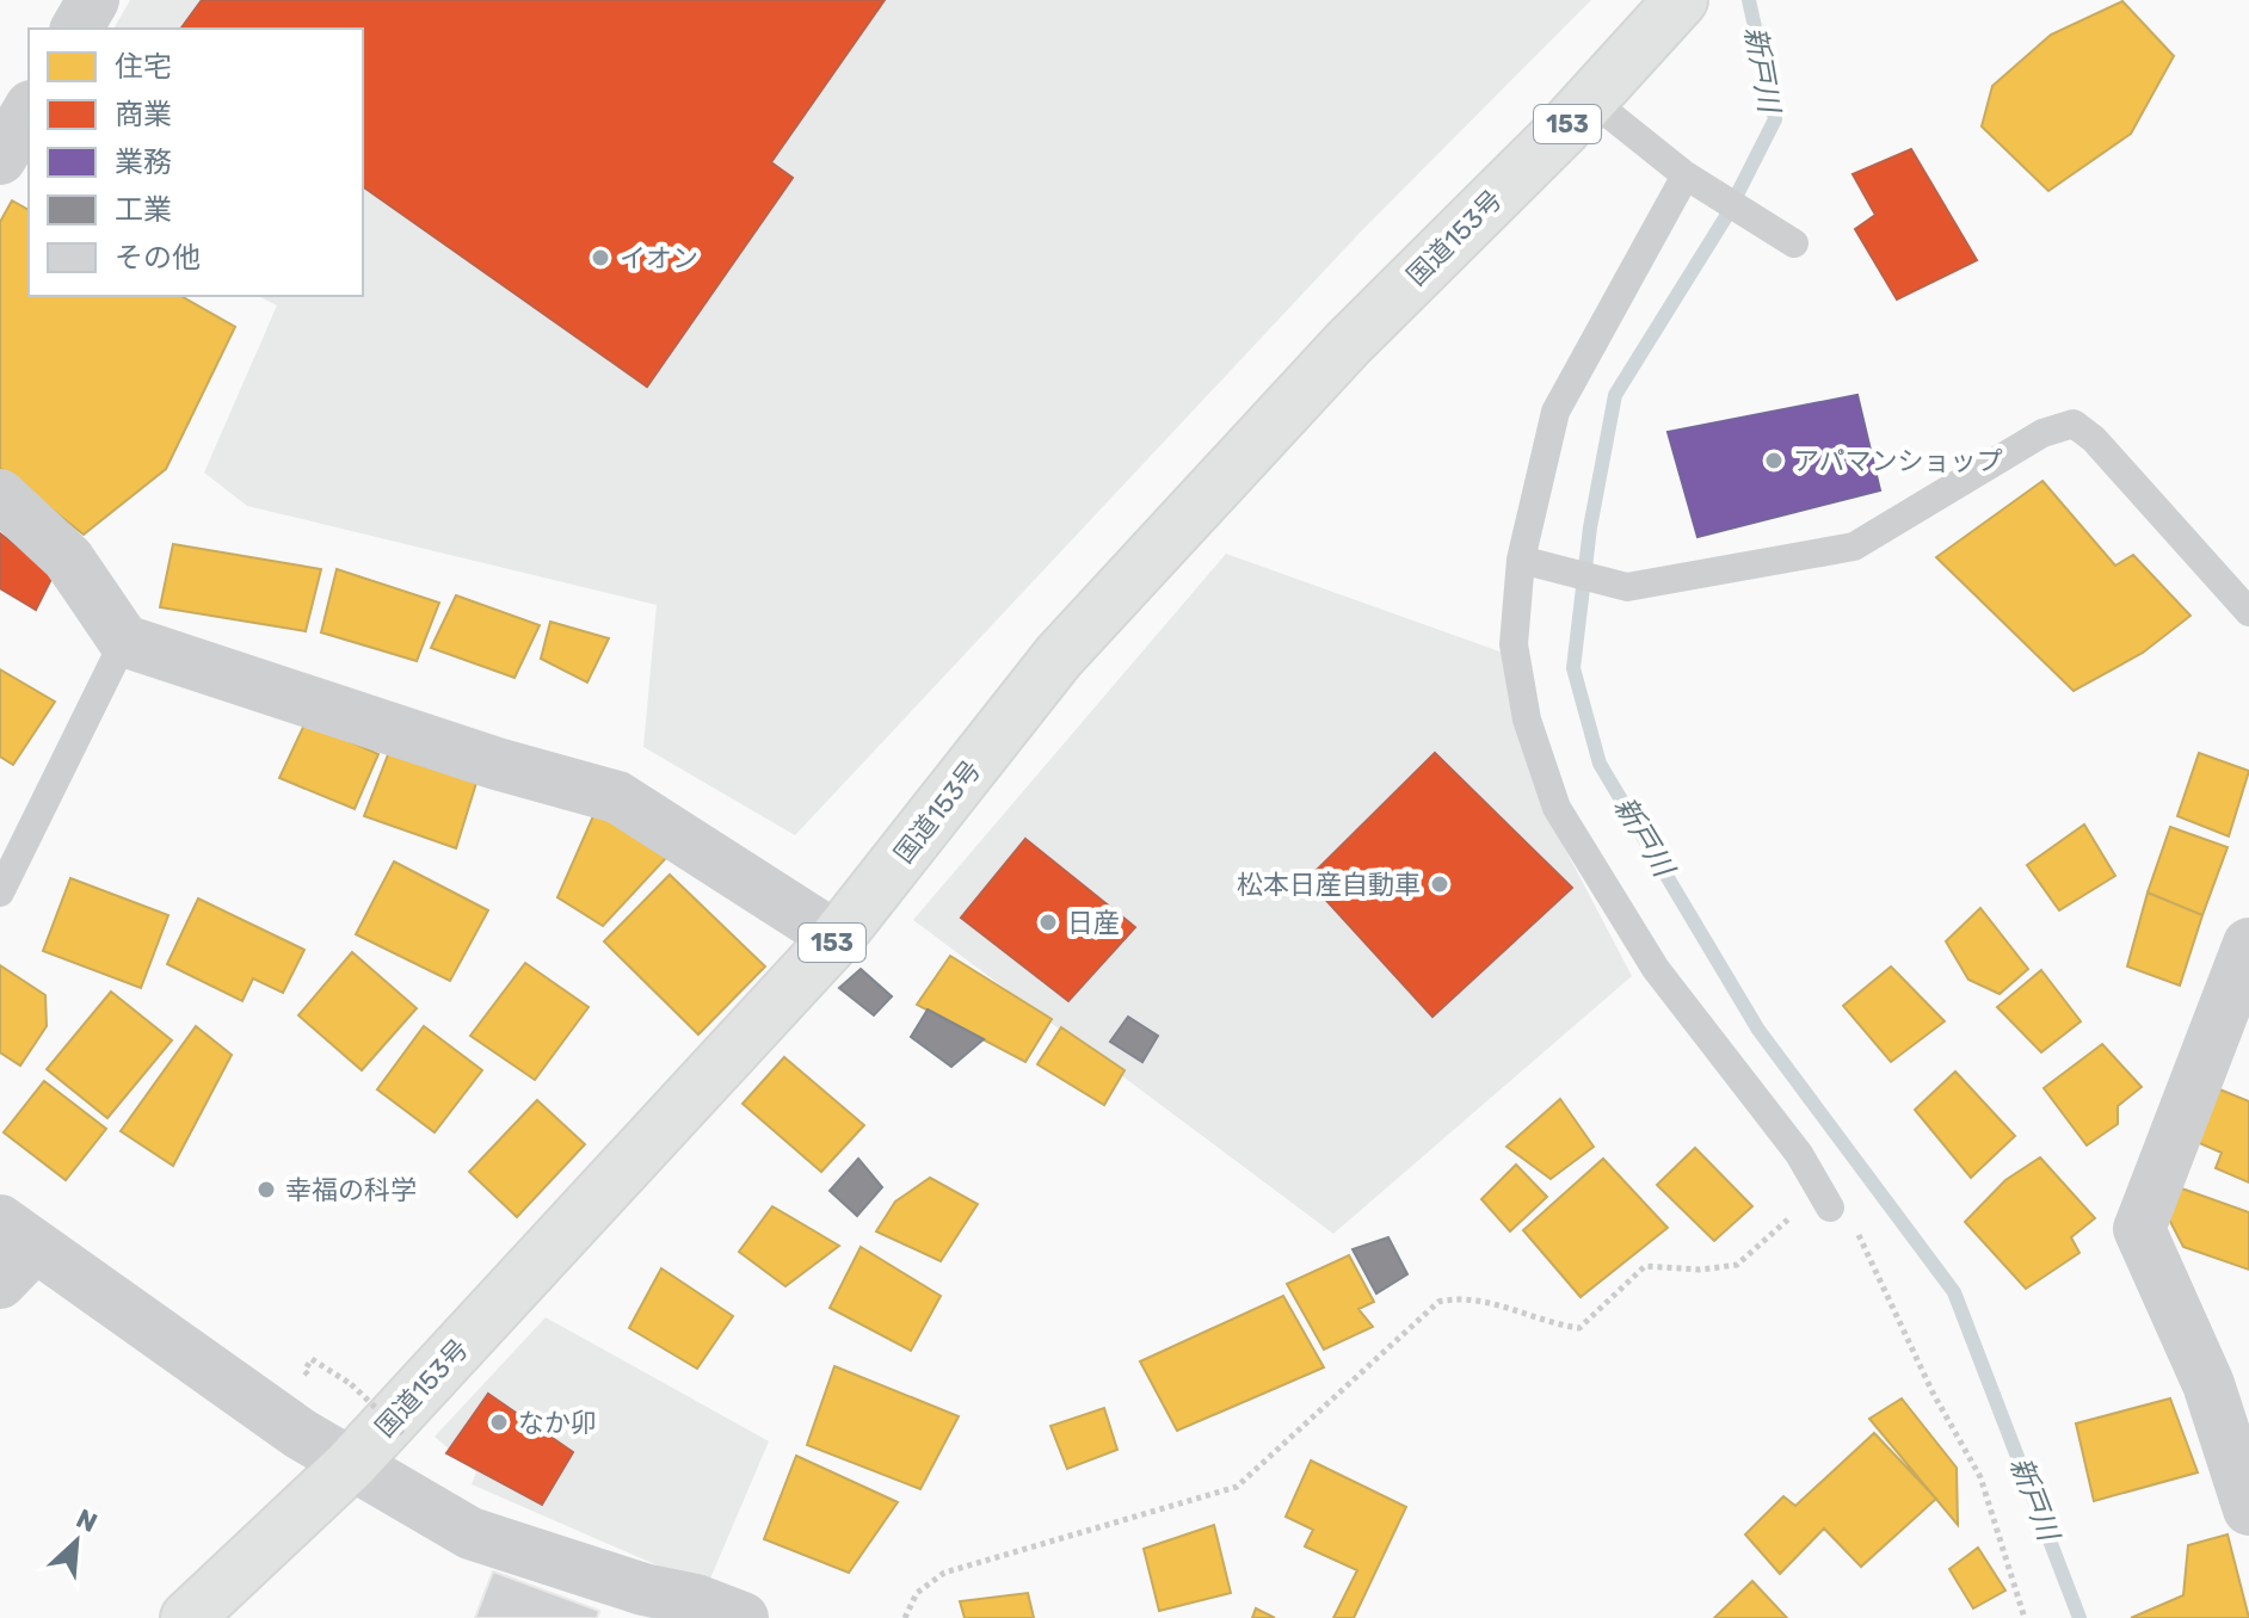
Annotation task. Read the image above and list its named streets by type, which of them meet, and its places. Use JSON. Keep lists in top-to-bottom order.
{
  "streets": {
    "highway": ["153", "国道153号"]
  },
  "water": ["新戸川"],
  "places": [
    "イオン",
    "アパマンショップ",
    "松本日産自動車",
    "日産",
    "幸福の科学",
    "なか卯"
  ],
  "legend": [
    "住宅",
    "商業",
    "業務",
    "工業",
    "その他"
  ],
  "north": "top right"
}
